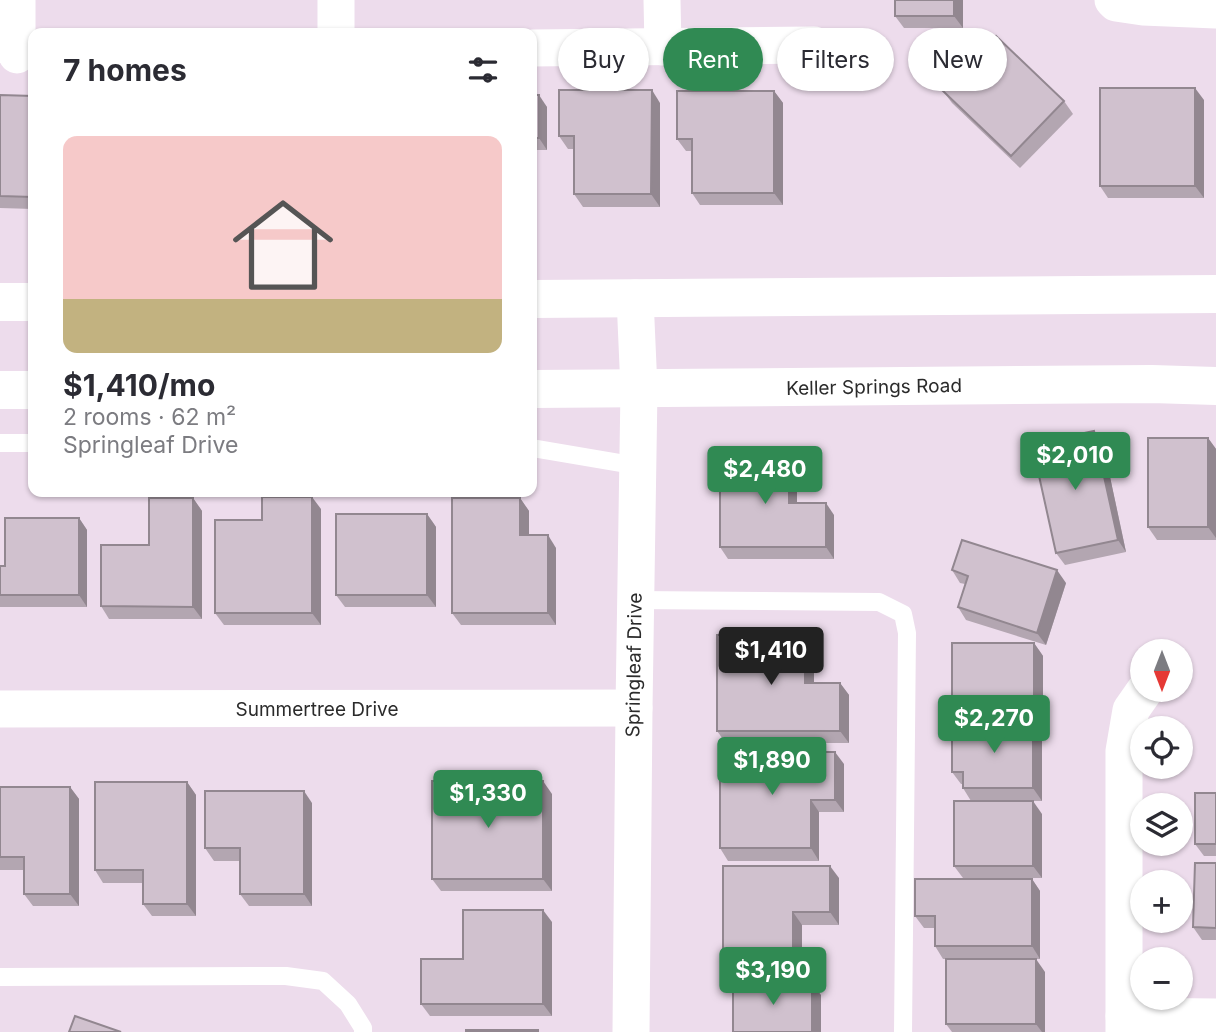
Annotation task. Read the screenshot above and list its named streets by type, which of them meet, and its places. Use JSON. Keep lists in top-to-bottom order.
{
  "streets": {
    "main road": ["Keller Springs Road"],
    "street": ["Springleaf Drive", "Summertree Drive"]
  },
  "crossings": [
    ["Keller Springs Road", "Springleaf Drive"],
    ["Springleaf Drive", "Summertree Drive"]
  ],
  "north": "bottom",
  "page": {
    "chip": [
      "Buy",
      "Rent",
      "Filters",
      "New"
    ],
    "heading": "7 homes",
    "list": [
      {
        "name": "$1,410/mo",
        "note": "2 rooms · 62 m² · Springleaf Drive"
      }
    ],
    "price": [
      "$2,010",
      "$2,480",
      "$1,410",
      "$2,270",
      "$1,890",
      "$1,330",
      "$3,190"
    ],
    "map_buttons": ["+", "−"]
  }
}
